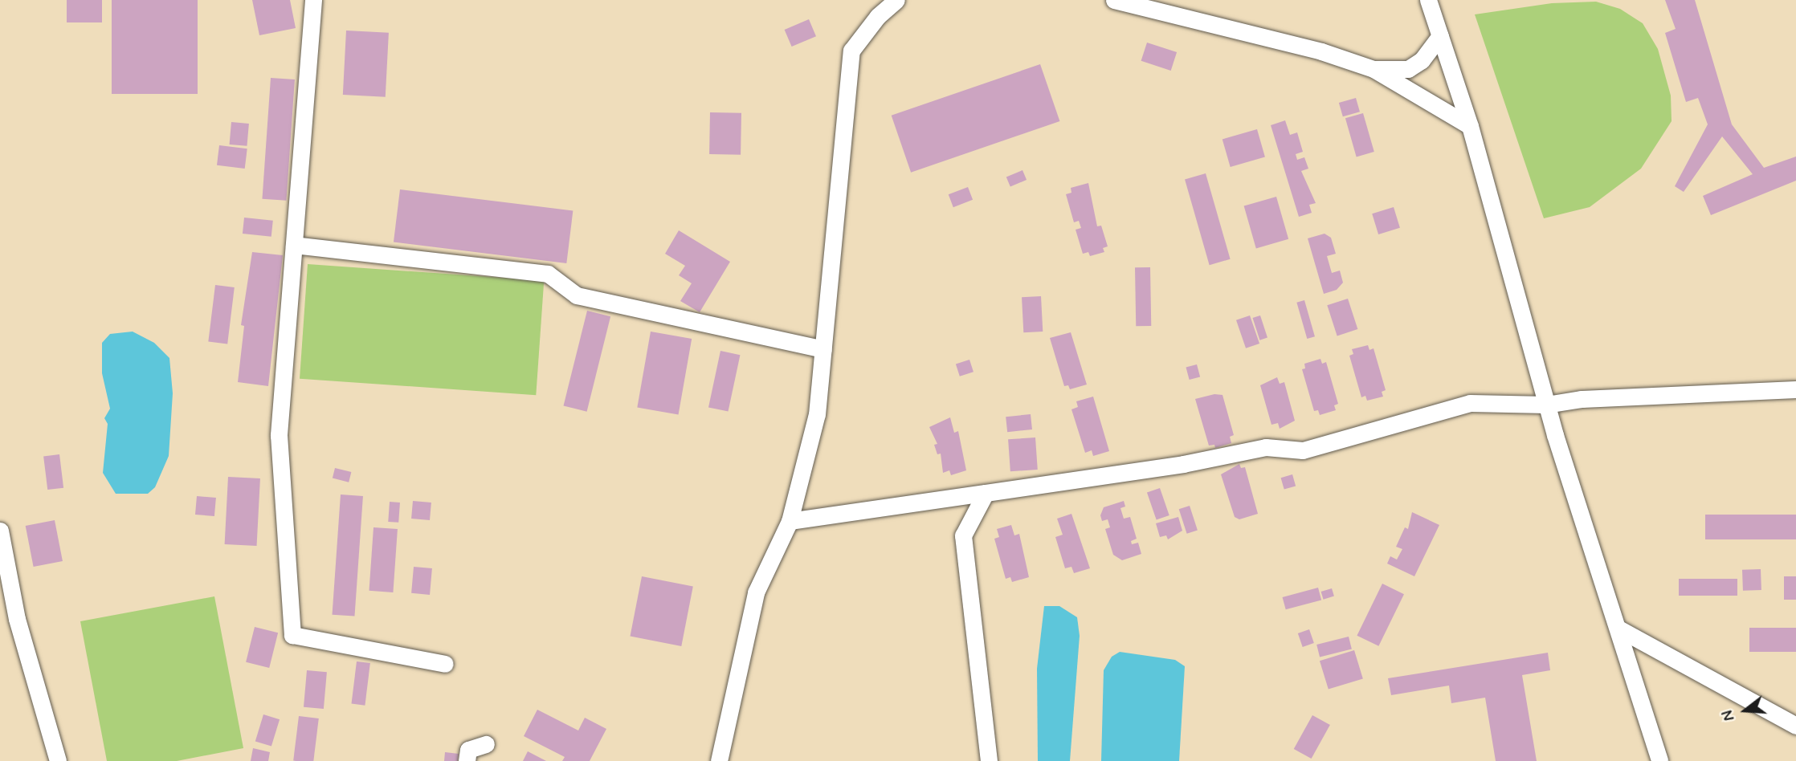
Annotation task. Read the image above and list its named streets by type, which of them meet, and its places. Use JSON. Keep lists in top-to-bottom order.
{
  "north": "left"
}
